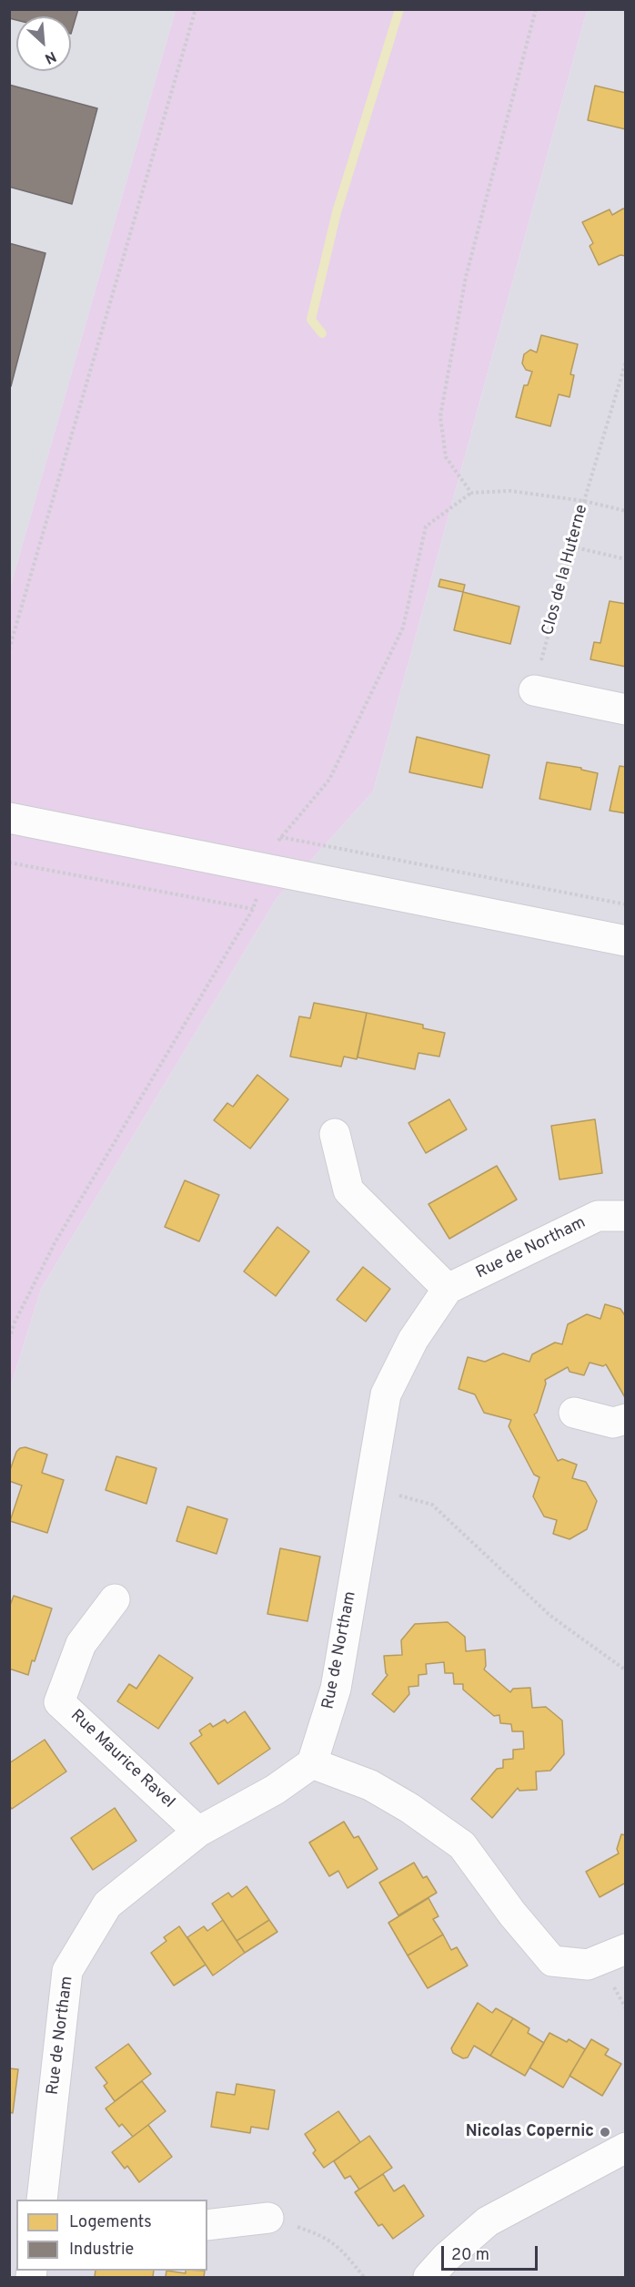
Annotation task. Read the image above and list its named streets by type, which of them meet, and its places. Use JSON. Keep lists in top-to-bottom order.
{
  "streets": {
    "street": ["Rue de Northam", "Rue Maurice Ravel"],
    "path": ["Clos de la Huterne"]
  },
  "crossings": [
    ["Rue de Northam", "Rue Maurice Ravel"]
  ],
  "places": ["Nicolas Copernic"],
  "legend": ["Logements", "Industrie"],
  "scale_bar": "20 m",
  "north": "bottom right"
}
